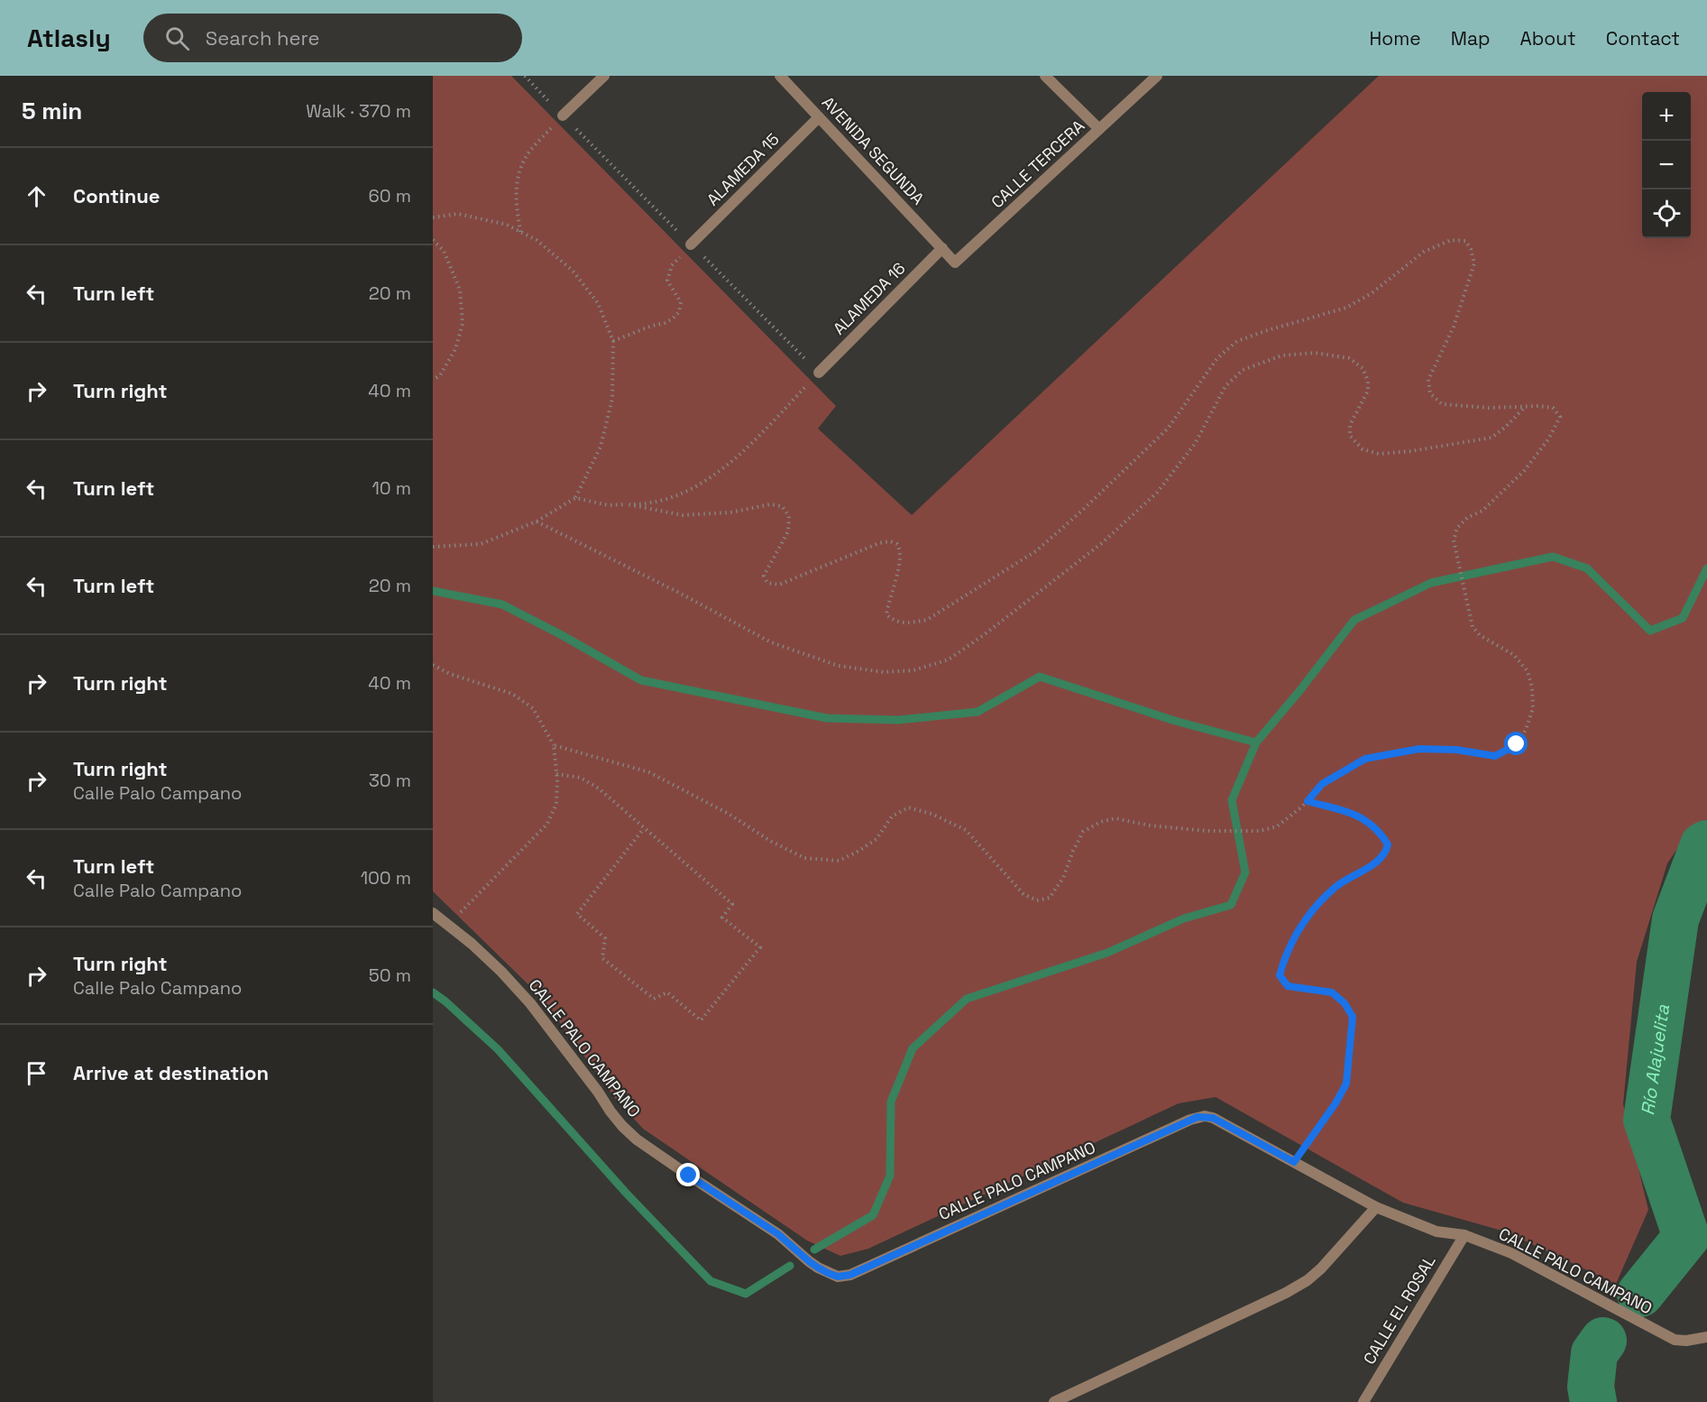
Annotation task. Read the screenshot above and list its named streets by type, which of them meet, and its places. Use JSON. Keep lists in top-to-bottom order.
{
  "streets": {
    "street": [
      "AVENIDA SEGUNDA",
      "CALLE TERCERA",
      "ALAMEDA 15",
      "ALAMEDA 16",
      "CALLE PALO CAMPANO",
      "CALLE EL ROSAL"
    ]
  },
  "crossings": [
    ["AVENIDA SEGUNDA", "CALLE TERCERA"],
    ["AVENIDA SEGUNDA", "ALAMEDA 15"],
    ["AVENIDA SEGUNDA", "ALAMEDA 16"],
    ["CALLE TERCERA", "ALAMEDA 16"],
    ["CALLE PALO CAMPANO", "CALLE EL ROSAL"]
  ],
  "water": ["Río Alajuelita"],
  "page": {
    "header": "Atlasly",
    "search": "Search here",
    "nav": [
      "Home",
      "Map",
      "About",
      "Contact"
    ],
    "heading": ["5 min", "Walk · 370 m"],
    "map_buttons": ["+", "−"],
    "list": [
      ["Continue", "60 m"],
      ["Turn left", "20 m"],
      ["Turn right", "40 m"],
      ["Turn left", "10 m"],
      ["Turn left", "20 m"],
      ["Turn right", "40 m"],
      ["Turn right", "Calle Palo Campano", "30 m"],
      ["Turn left", "Calle Palo Campano", "100 m"],
      ["Turn right", "Calle Palo Campano", "50 m"],
      "Arrive at destination"
    ]
  }
}
